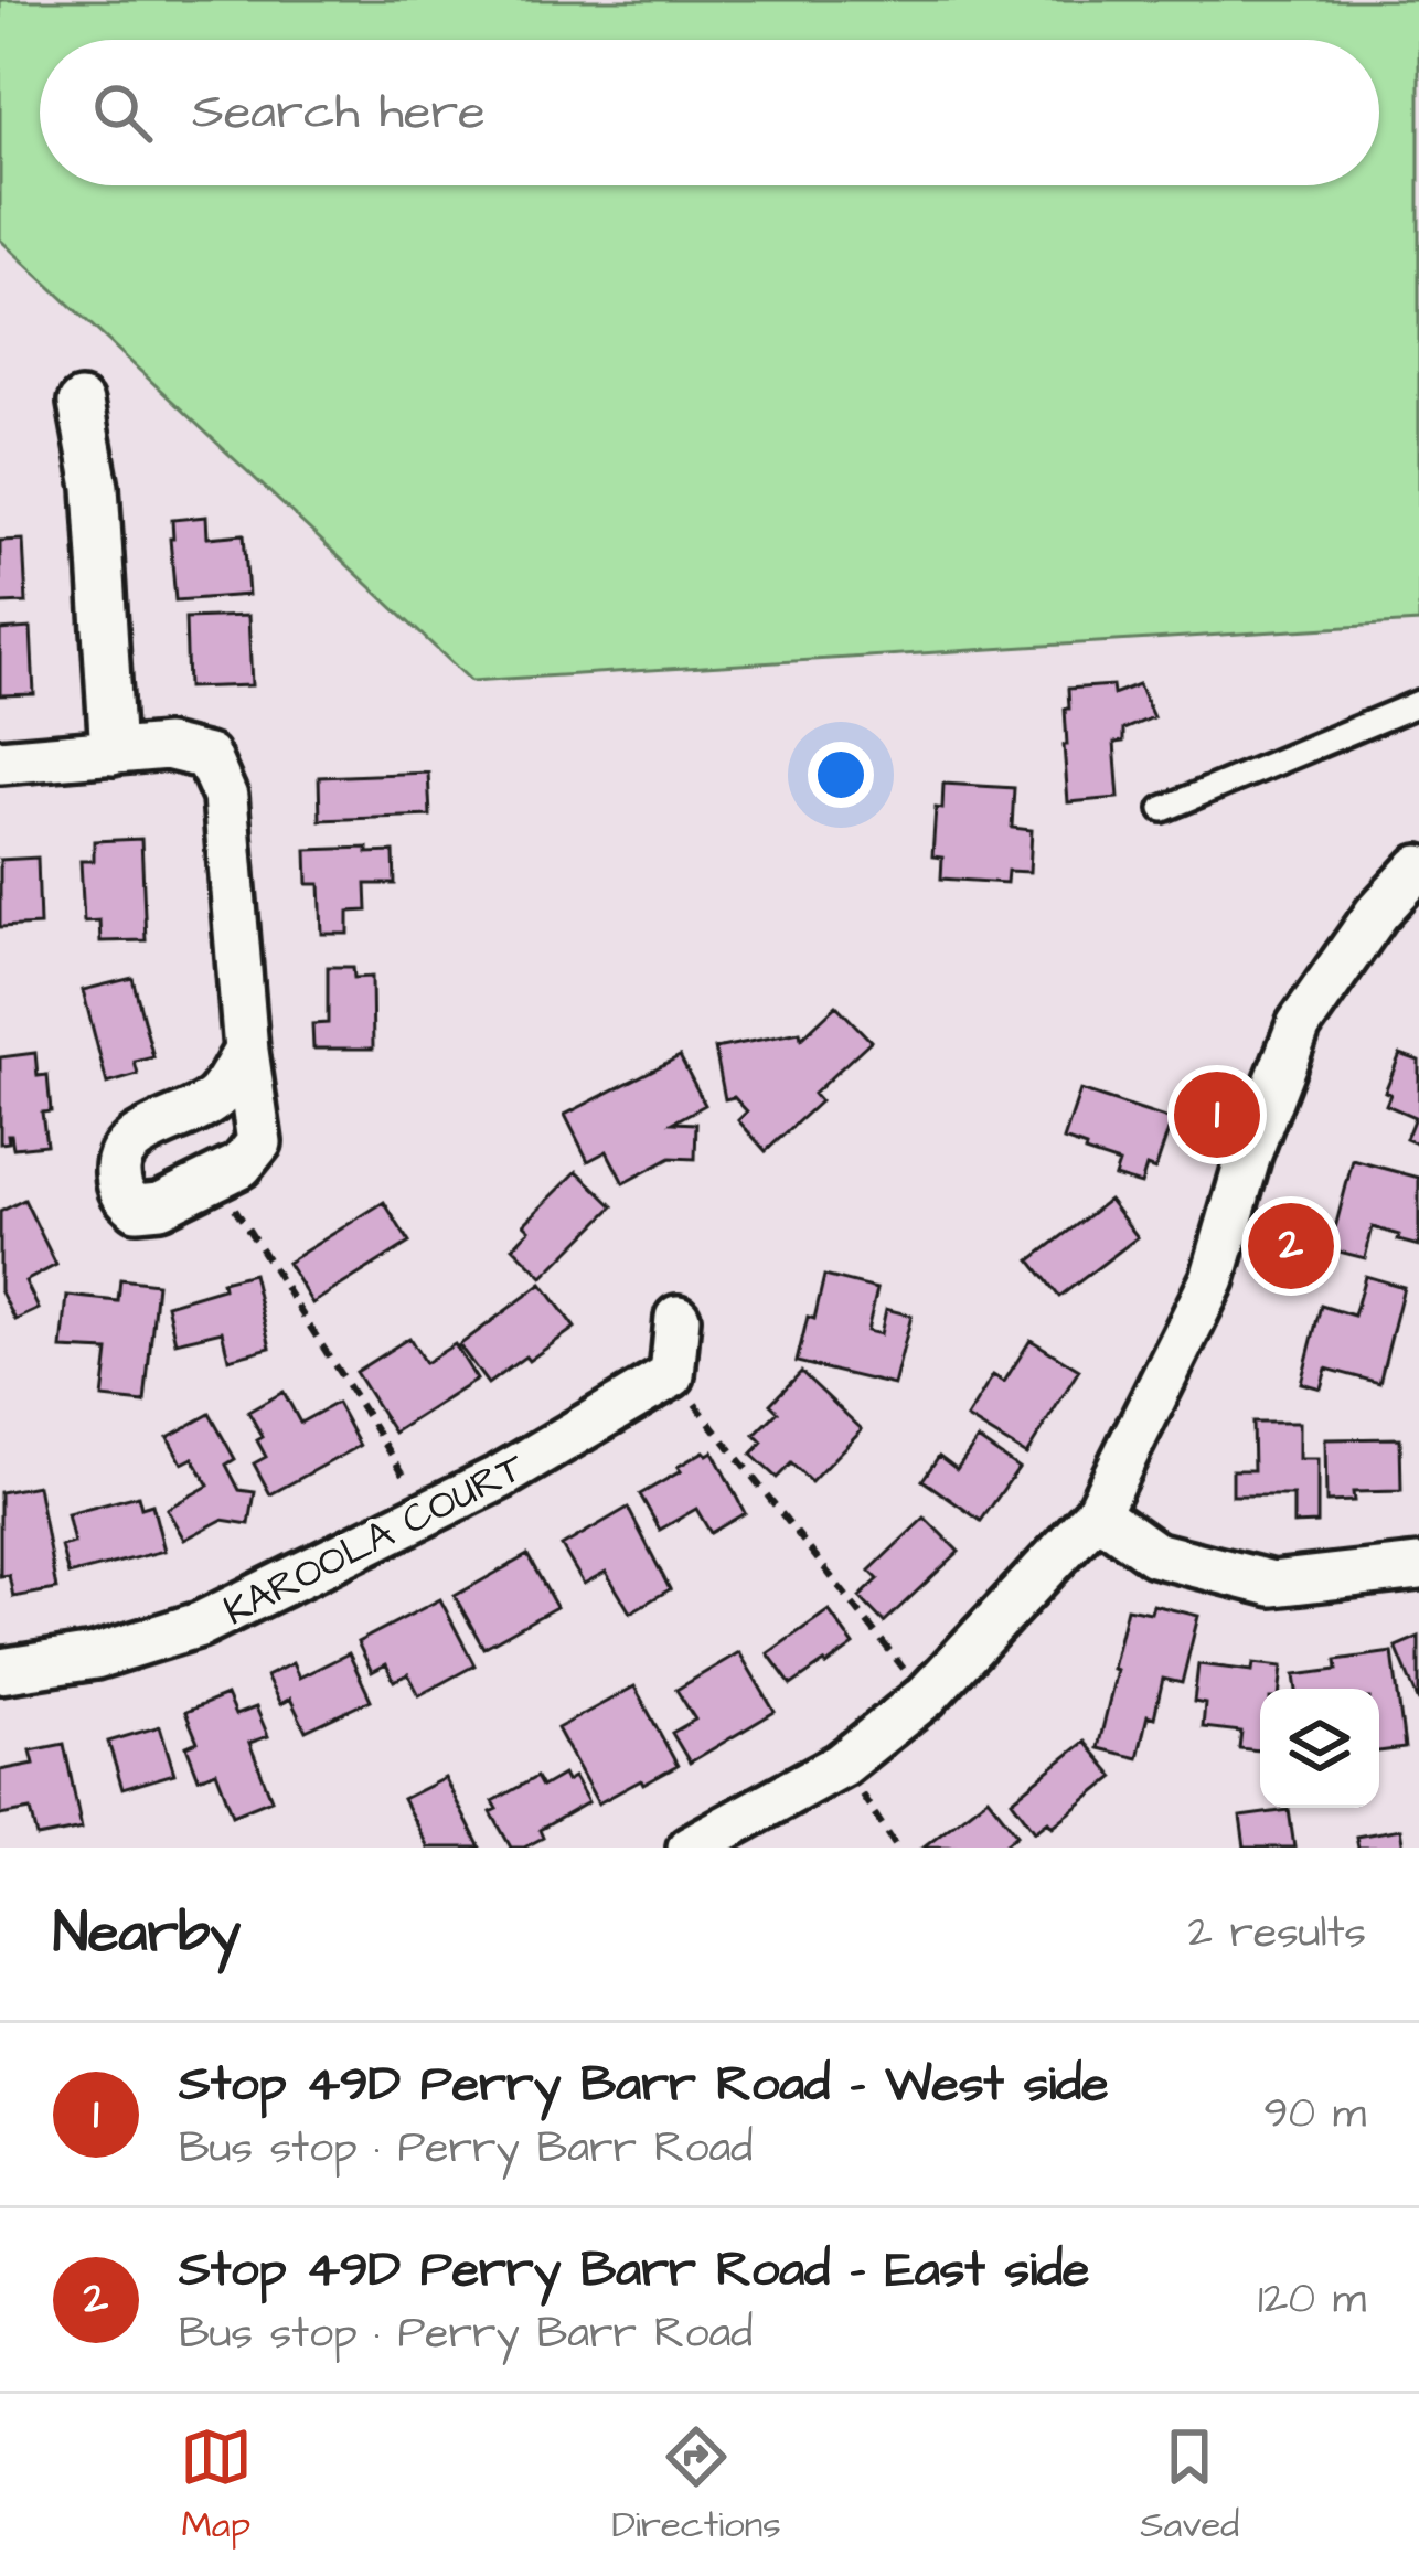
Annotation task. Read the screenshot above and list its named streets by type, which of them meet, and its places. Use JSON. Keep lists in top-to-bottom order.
{
  "streets": {
    "street": ["KAROOLA COURT"]
  },
  "page": {
    "search": "Search here",
    "pins": ["1", "2"],
    "heading": ["Nearby", "2 results"],
    "list": [
      {
        "mark": "1",
        "name": "Stop 49D Perry Barr Road - West side",
        "note": "Bus stop · Perry Barr Road",
        "value": "90 m"
      },
      {
        "mark": "2",
        "name": "Stop 49D Perry Barr Road - East side",
        "note": "Bus stop · Perry Barr Road",
        "value": "120 m"
      }
    ],
    "nav": ["Map", "Directions", "Saved"]
  }
}
